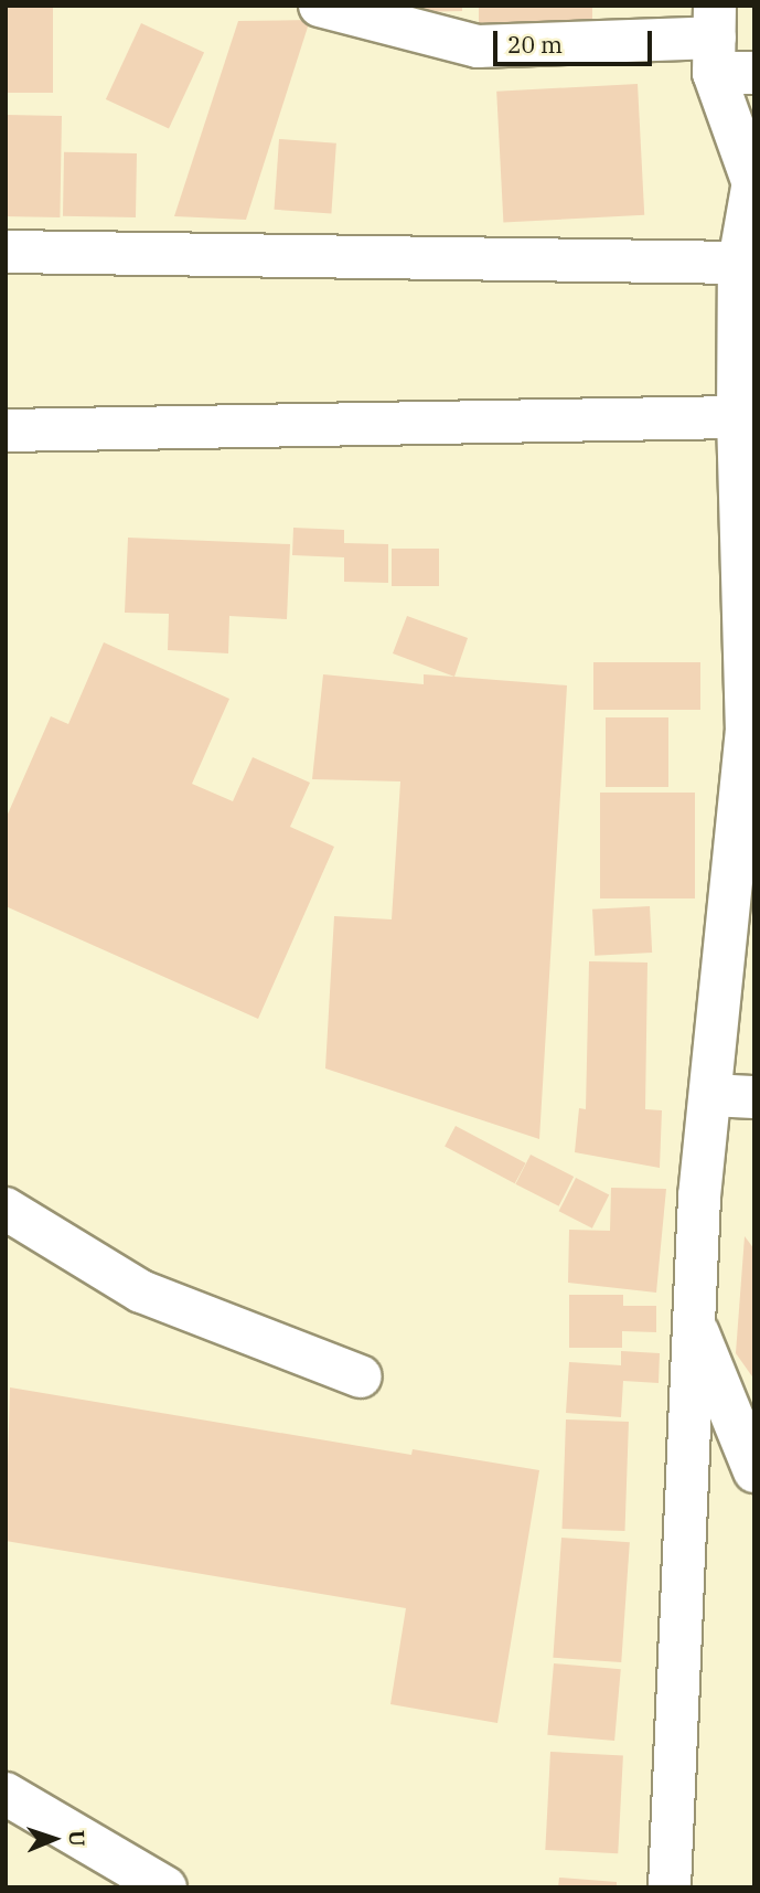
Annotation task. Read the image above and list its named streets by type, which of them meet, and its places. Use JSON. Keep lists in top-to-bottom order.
{
  "scale_bar": "20 m",
  "north": "right"
}
